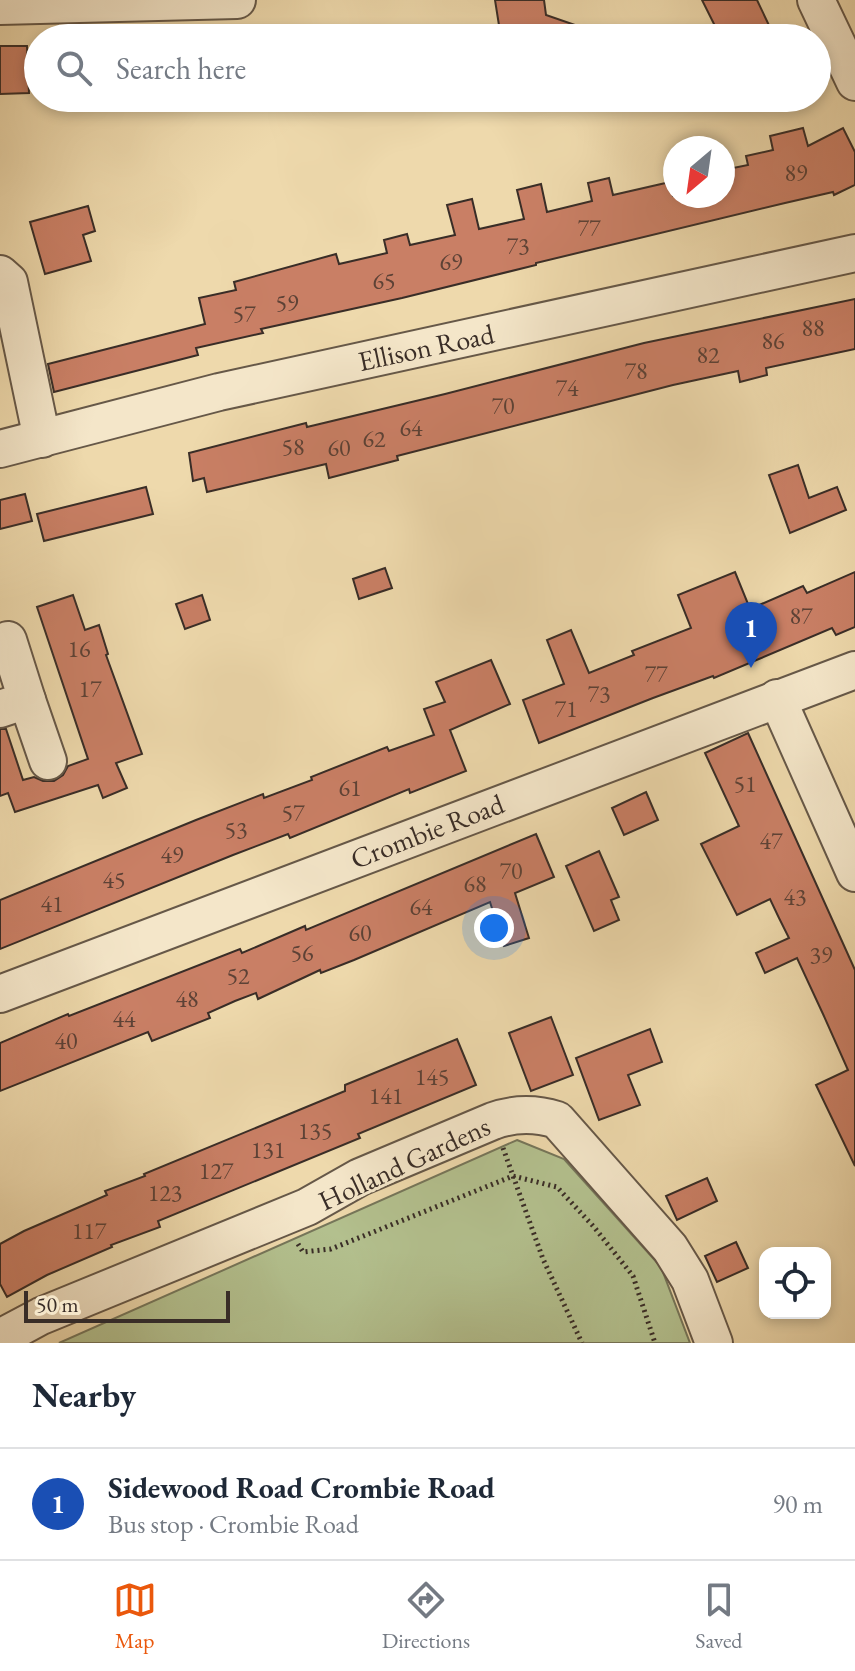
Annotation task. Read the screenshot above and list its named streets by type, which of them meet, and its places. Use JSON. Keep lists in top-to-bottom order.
{
  "streets": {
    "street": ["Ellison Road", "Crombie Road", "Holland Gardens"]
  },
  "house_numbers": [
    "89",
    "77",
    "73",
    "69",
    "65",
    "59",
    "57",
    "88",
    "86",
    "82",
    "78",
    "74",
    "70",
    "64",
    "62",
    "58",
    "60",
    "87",
    "16",
    "77",
    "17",
    "73",
    "71",
    "51",
    "61",
    "57",
    "53",
    "47",
    "49",
    "70",
    "45",
    "68",
    "43",
    "41",
    "64",
    "60",
    "56",
    "39",
    "52",
    "48",
    "44",
    "40",
    "145",
    "141",
    "135",
    "131",
    "127",
    "123",
    "117"
  ],
  "scale_bar": "50 m",
  "north": "bottom left",
  "page": {
    "search": "Search here",
    "pins": "1",
    "scale": "50 m",
    "heading": "Nearby",
    "list": [
      {
        "mark": "1",
        "name": "Sidewood Road Crombie Road",
        "note": "Bus stop · Crombie Road",
        "value": "90 m"
      }
    ],
    "nav": ["Map", "Directions", "Saved"]
  }
}
